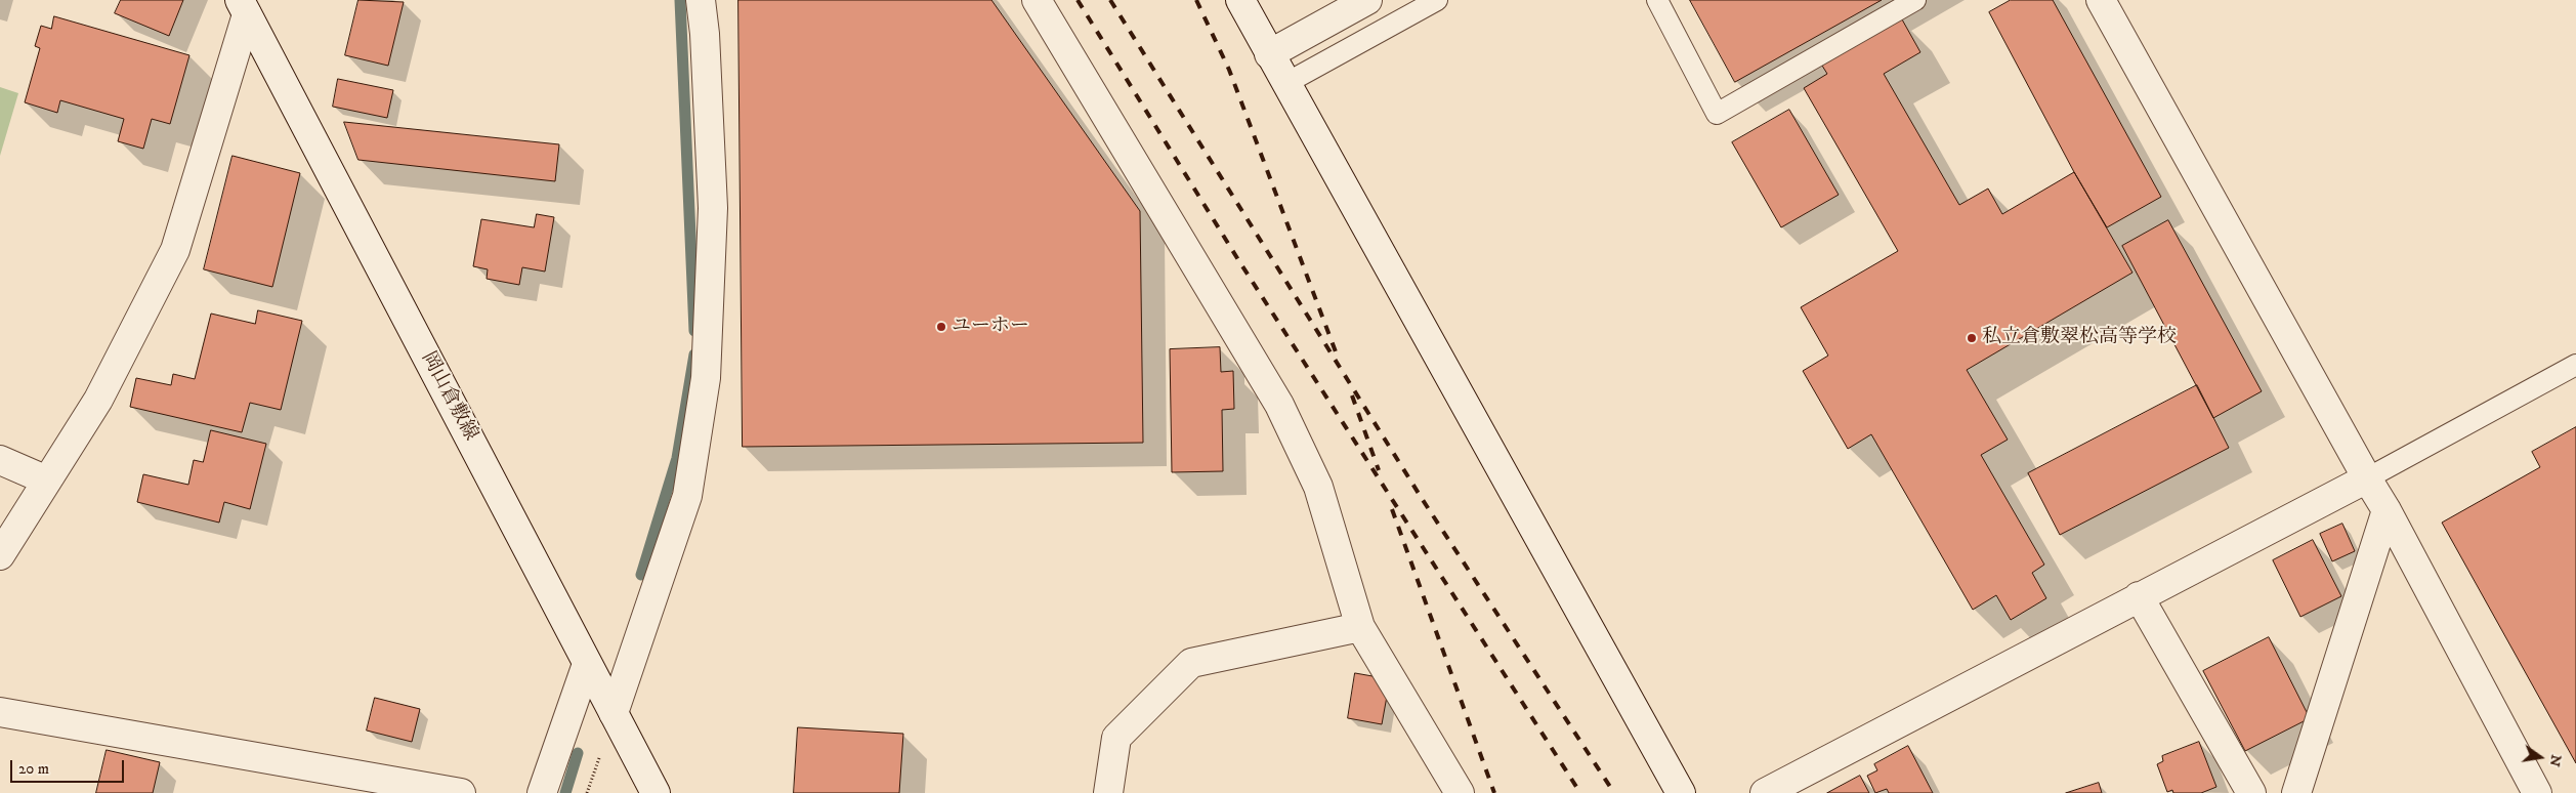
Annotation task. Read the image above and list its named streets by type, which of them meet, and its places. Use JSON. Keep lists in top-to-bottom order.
{
  "streets": {
    "street": ["岡山倉敷線"]
  },
  "places": ["ユーホー", "私立倉敷翠松高等学校"],
  "scale_bar": "20 m",
  "north": "right"
}
